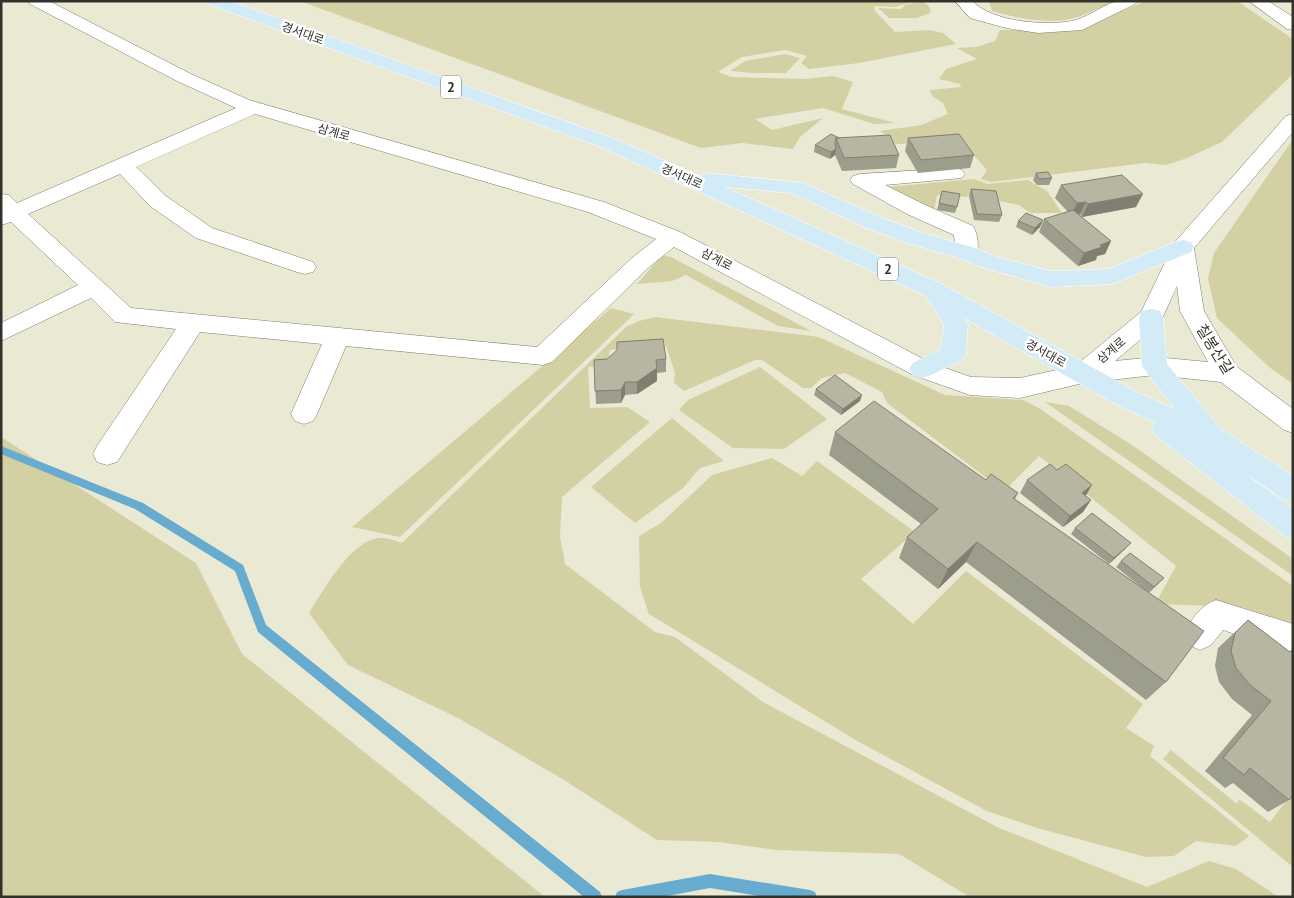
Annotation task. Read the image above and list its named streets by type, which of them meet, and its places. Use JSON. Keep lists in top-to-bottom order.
{
  "streets": {
    "main road": ["경서대로", "2"],
    "street": ["삼계로", "칠봉산길"]
  },
  "crossings": [
    ["경서대로", "2"],
    ["경서대로", "삼계로"],
    ["삼계로", "칠봉산길"]
  ]
}
